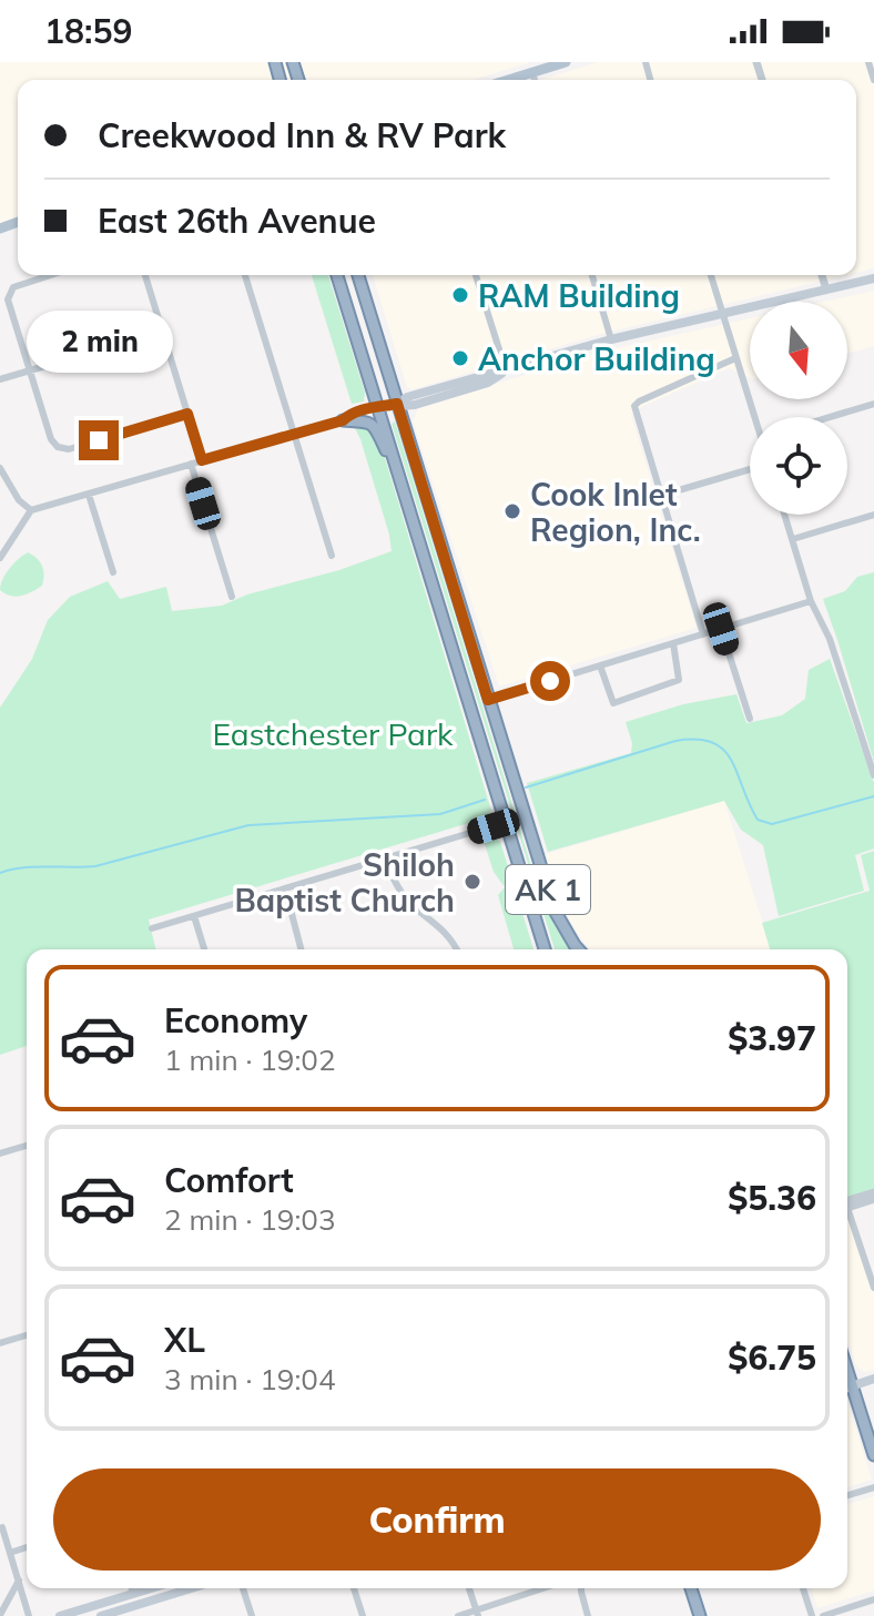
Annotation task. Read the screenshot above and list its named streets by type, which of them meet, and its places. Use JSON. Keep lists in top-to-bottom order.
{
  "streets": {
    "highway": ["AK 1"]
  },
  "parks": ["Eastchester Park"],
  "places": [
    "RAM Building",
    "Anchor Building",
    "Cook Inlet Region, Inc.",
    "Shiloh Baptist Church"
  ],
  "north": "bottom",
  "page": {
    "status": "18:59",
    "banner": ["Creekwood Inn & RV Park", "East 26th Avenue"],
    "bubble": "2 min",
    "list": [
      {
        "name": "Economy",
        "note": "1 min · 19:02",
        "value": "$3.97"
      },
      {
        "name": "Comfort",
        "note": "2 min · 19:03",
        "value": "$5.36"
      },
      {
        "name": "XL",
        "note": "3 min · 19:04",
        "value": "$6.75"
      }
    ],
    "buttons": "Confirm"
  }
}
